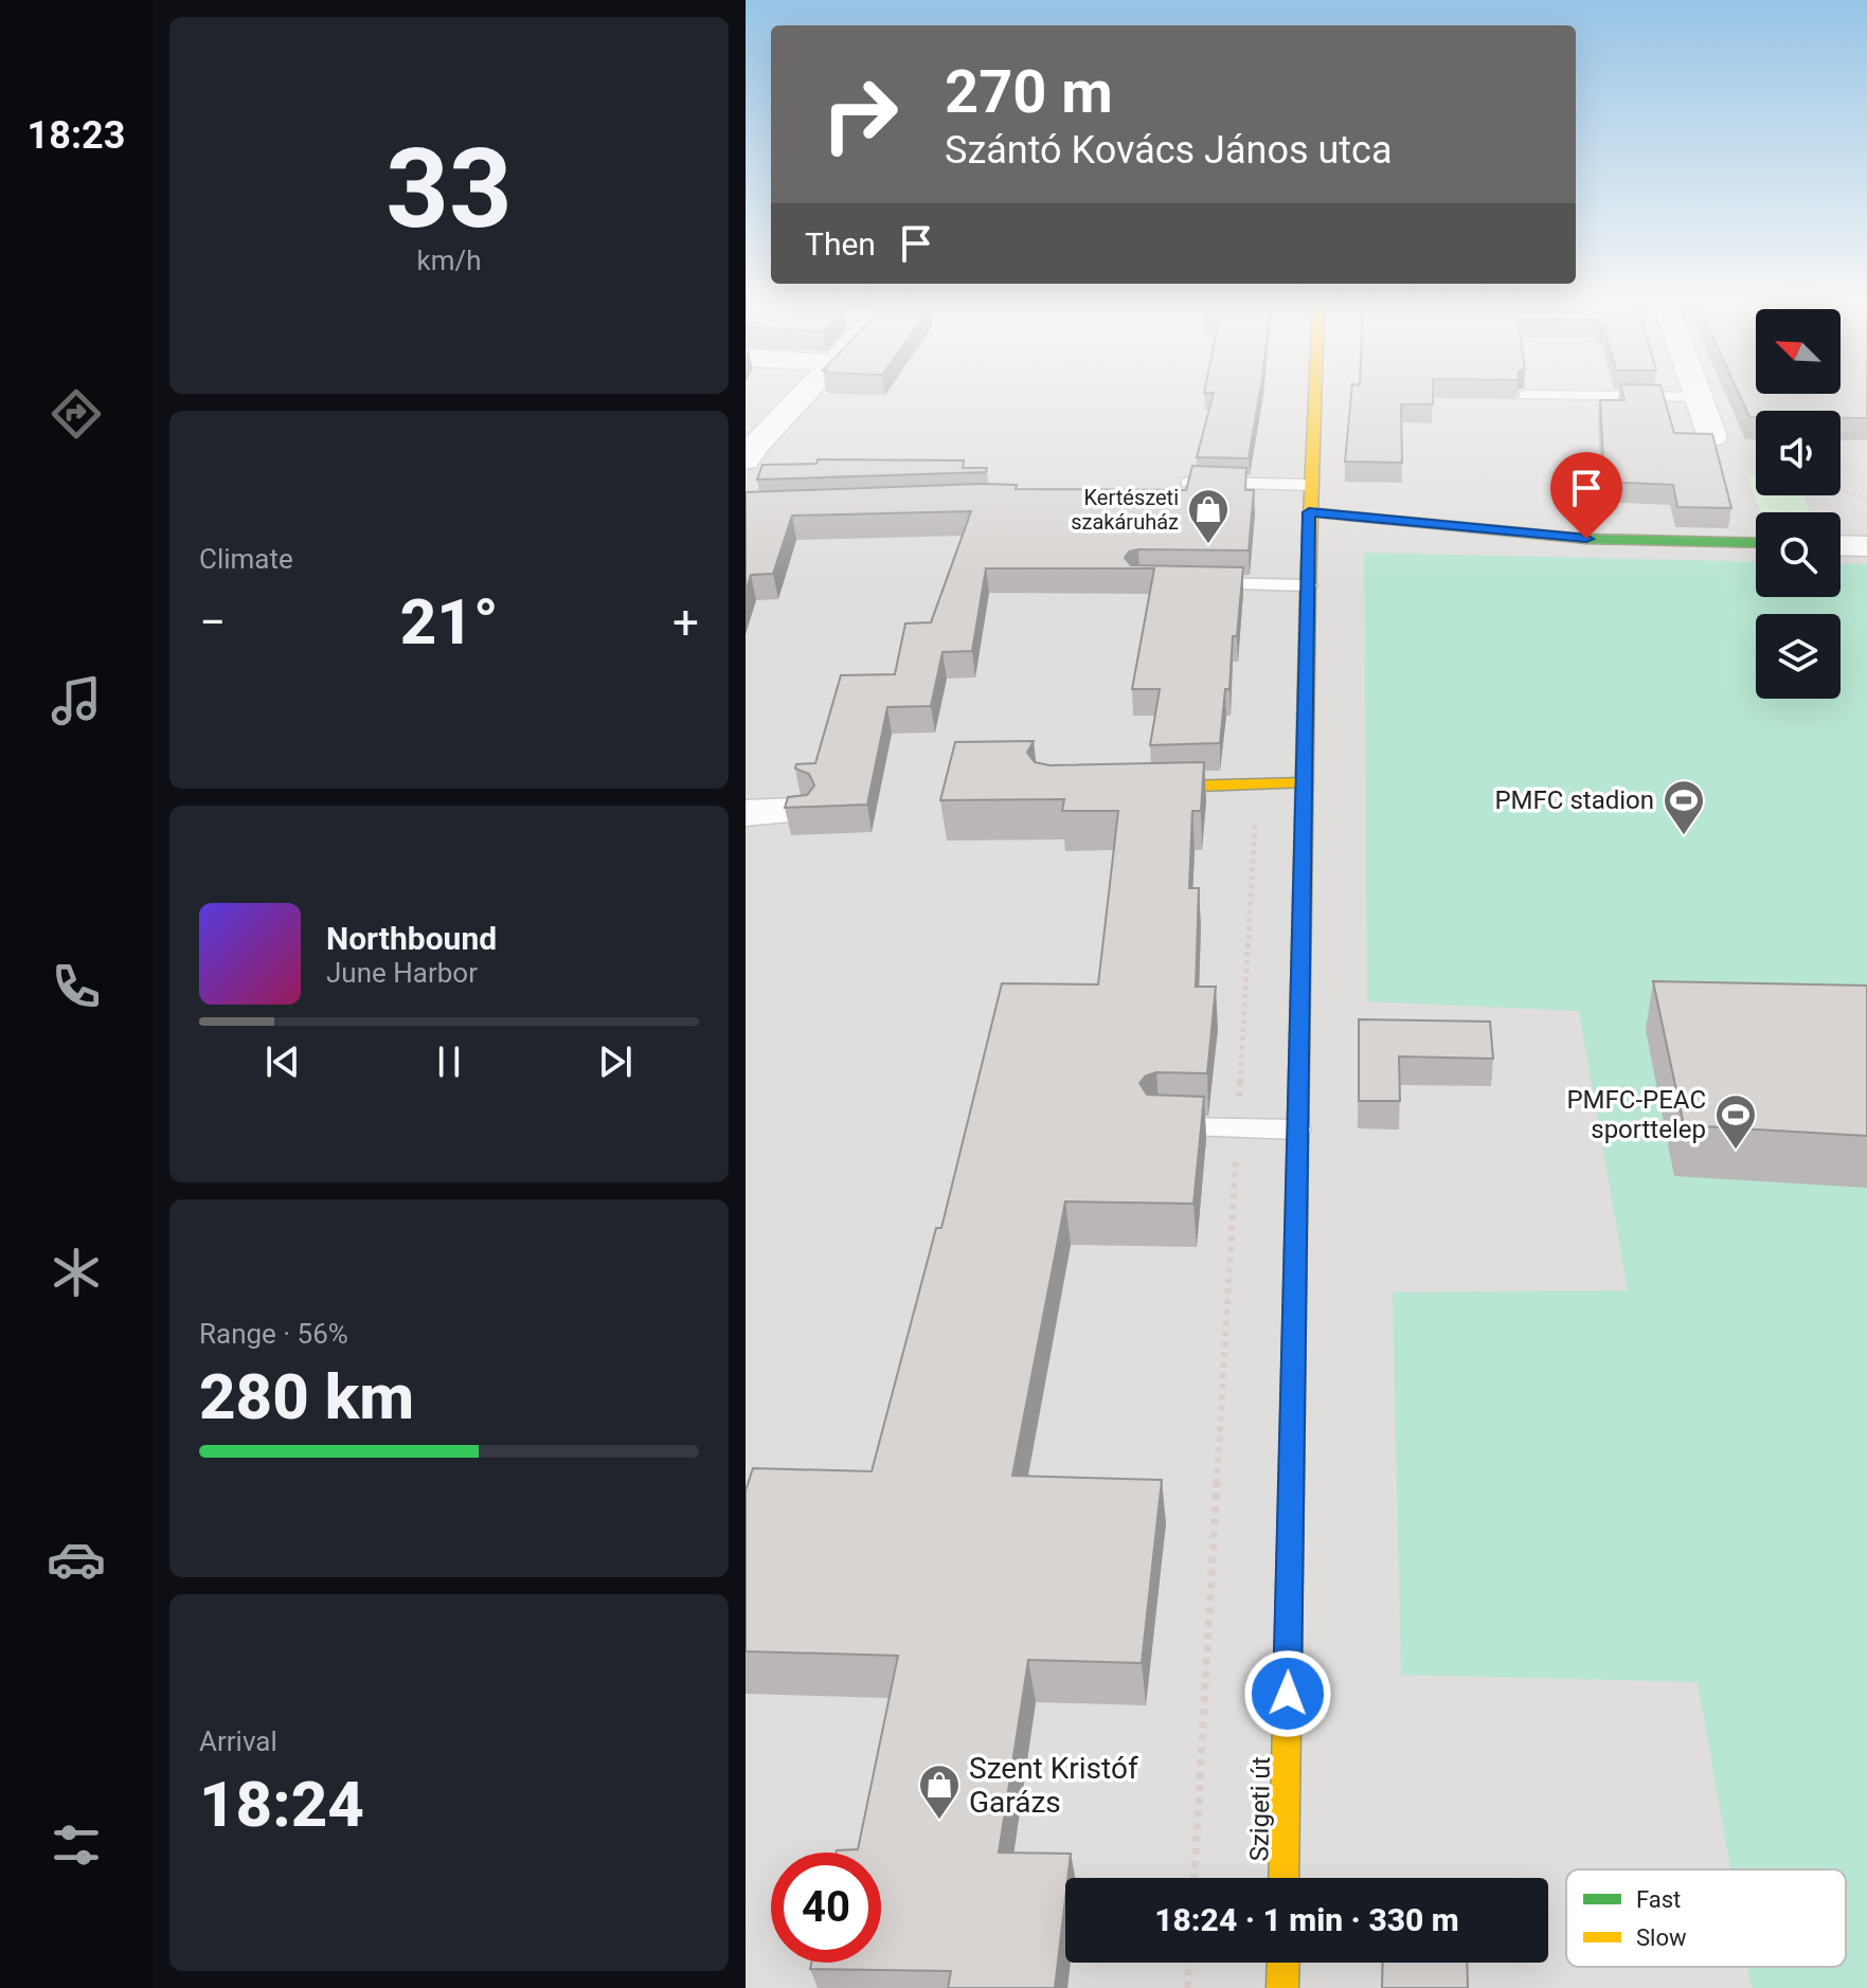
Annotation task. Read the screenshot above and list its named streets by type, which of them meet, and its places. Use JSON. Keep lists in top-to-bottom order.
{
  "streets": {
    "street": ["Szigeti út"]
  },
  "places": {
    "shop": ["Kertészeti szakáruház", "Szent Kristóf Garázs"],
    "sports": ["PMFC stadion", "PMFC-PEAC sporttelep"]
  },
  "legend": ["Fast", "Slow"],
  "north": "top left",
  "page": {
    "tabs": "18:23",
    "tile": [
      ["33", "km/h"],
      "Climate",
      ["Range · 56%", "280 km"],
      ["Arrival", "18:24"]
    ],
    "turn": ["270 m", "Szántó Kovács János utca"],
    "then": "Then",
    "heat": ["−", "21°", "+"],
    "song": ["Northbound", "June Harbor"],
    "limit": "40",
    "trip": "18:24 · 1 min · 330 m"
  }
}
